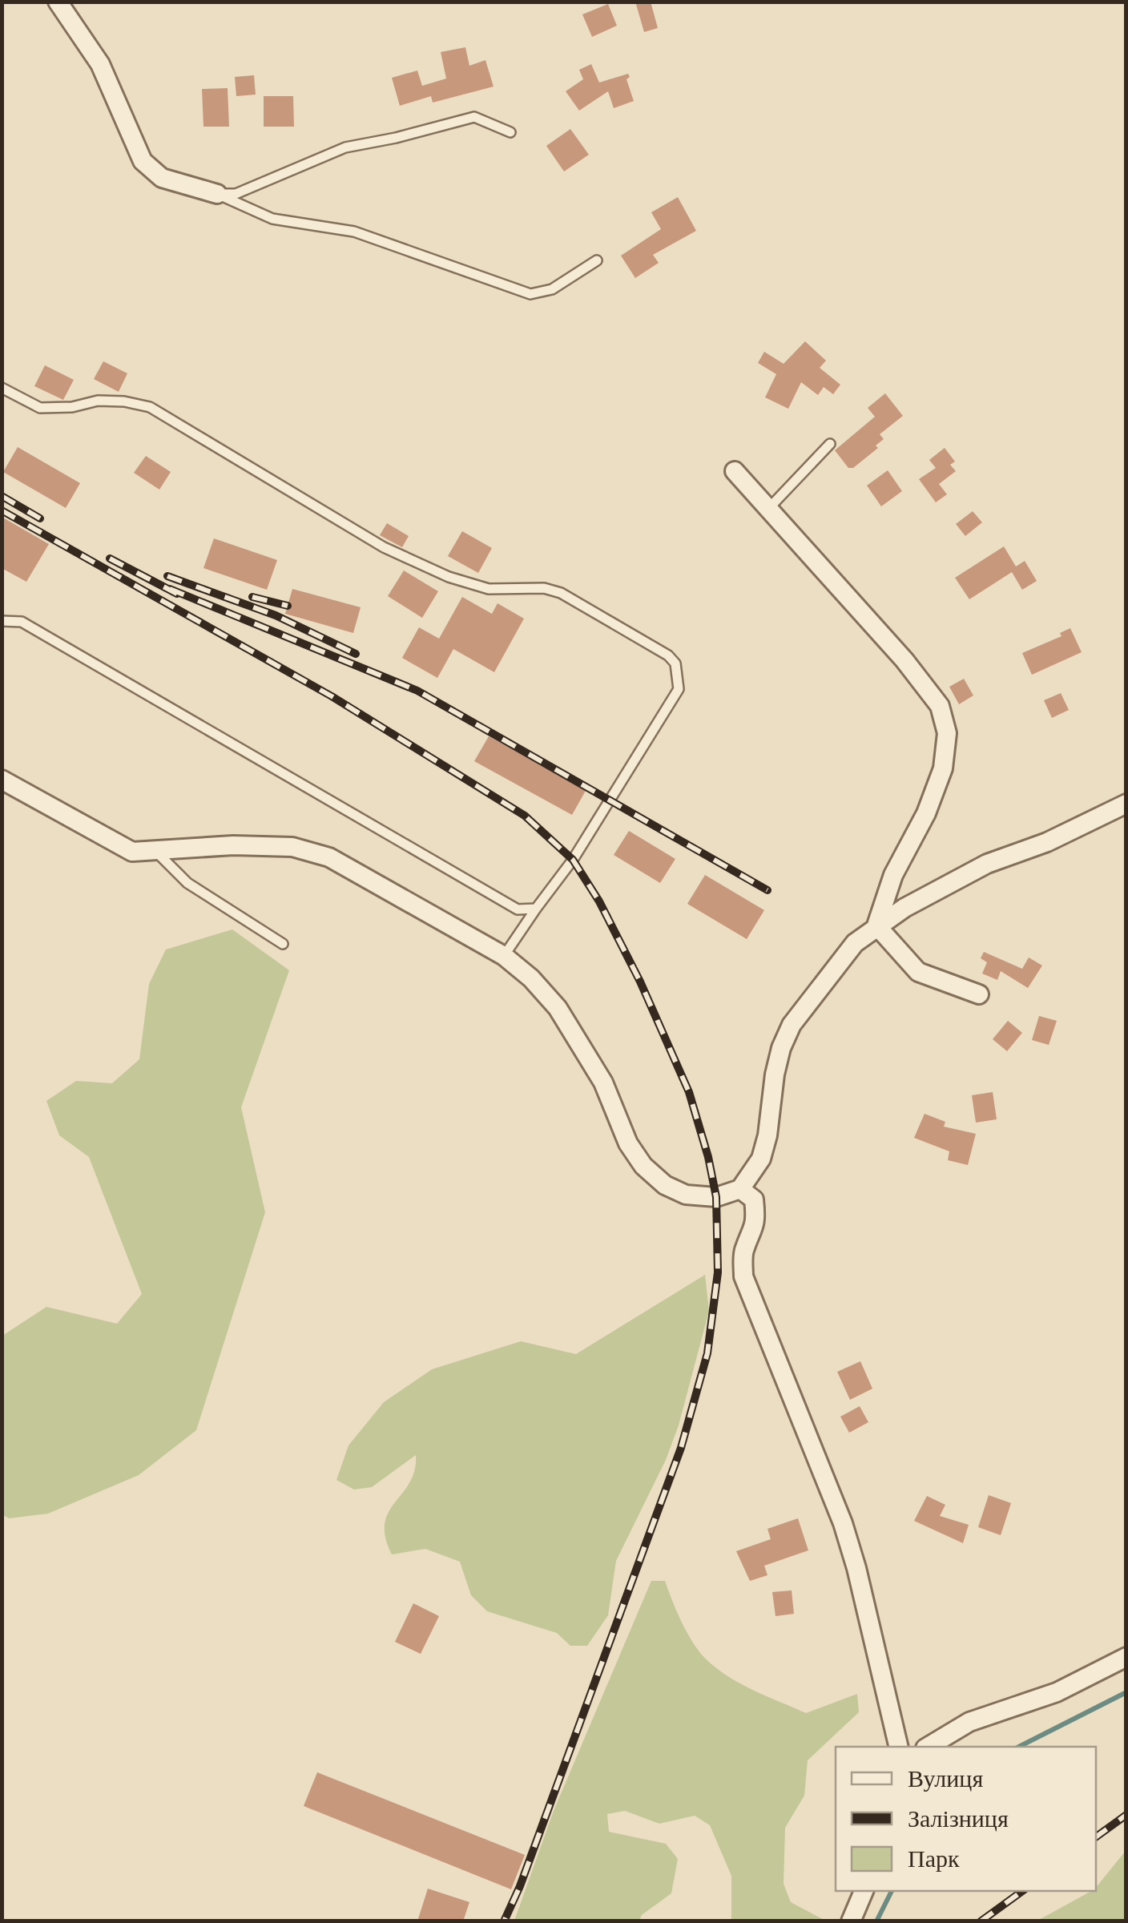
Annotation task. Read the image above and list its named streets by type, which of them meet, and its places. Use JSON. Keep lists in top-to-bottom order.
{
  "legend": ["Вулиця", "Залізниця", "Парк"]
}
